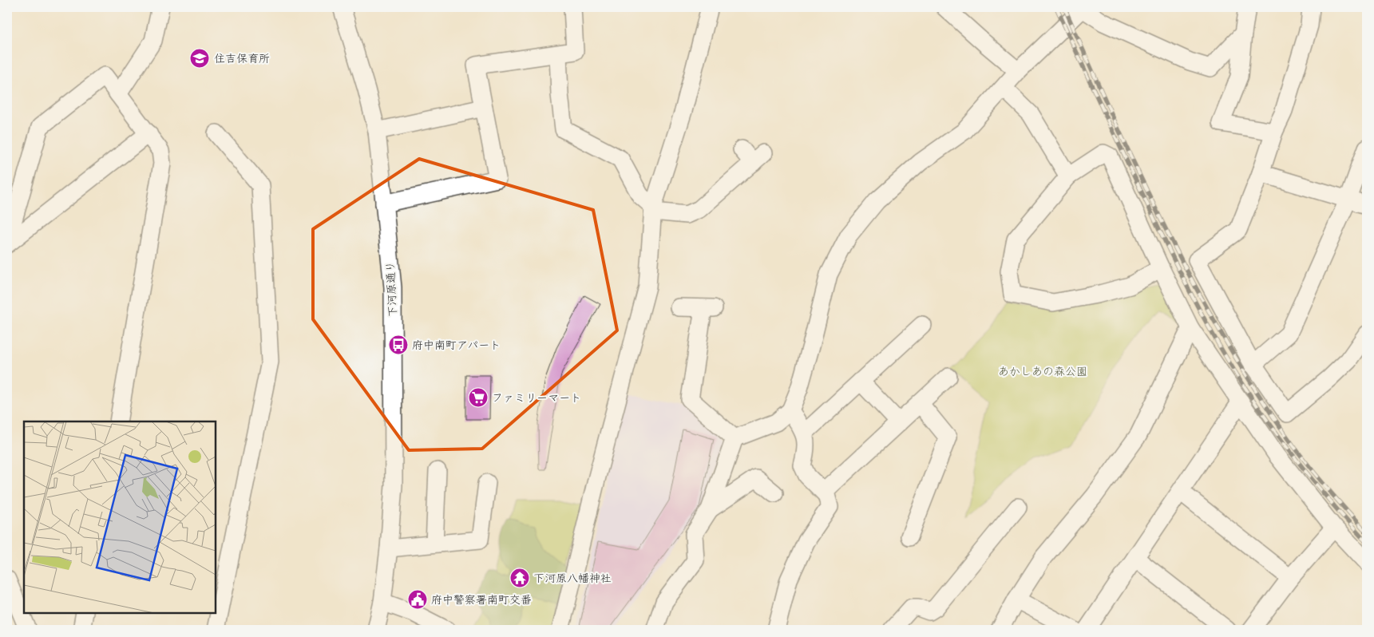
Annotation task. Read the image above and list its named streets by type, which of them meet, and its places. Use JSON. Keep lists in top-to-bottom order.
{
  "streets": {
    "street": ["下河原通り"]
  },
  "parks": ["あかしあの森公園"],
  "places": {
    "school or university": ["住吉保育所"],
    "bus stop": ["府中南町アパート"],
    "supermarket": ["ファミリーマート"],
    "temple": ["下河原八幡神社"],
    "public building": ["府中警察署南町交番"]
  }
}
